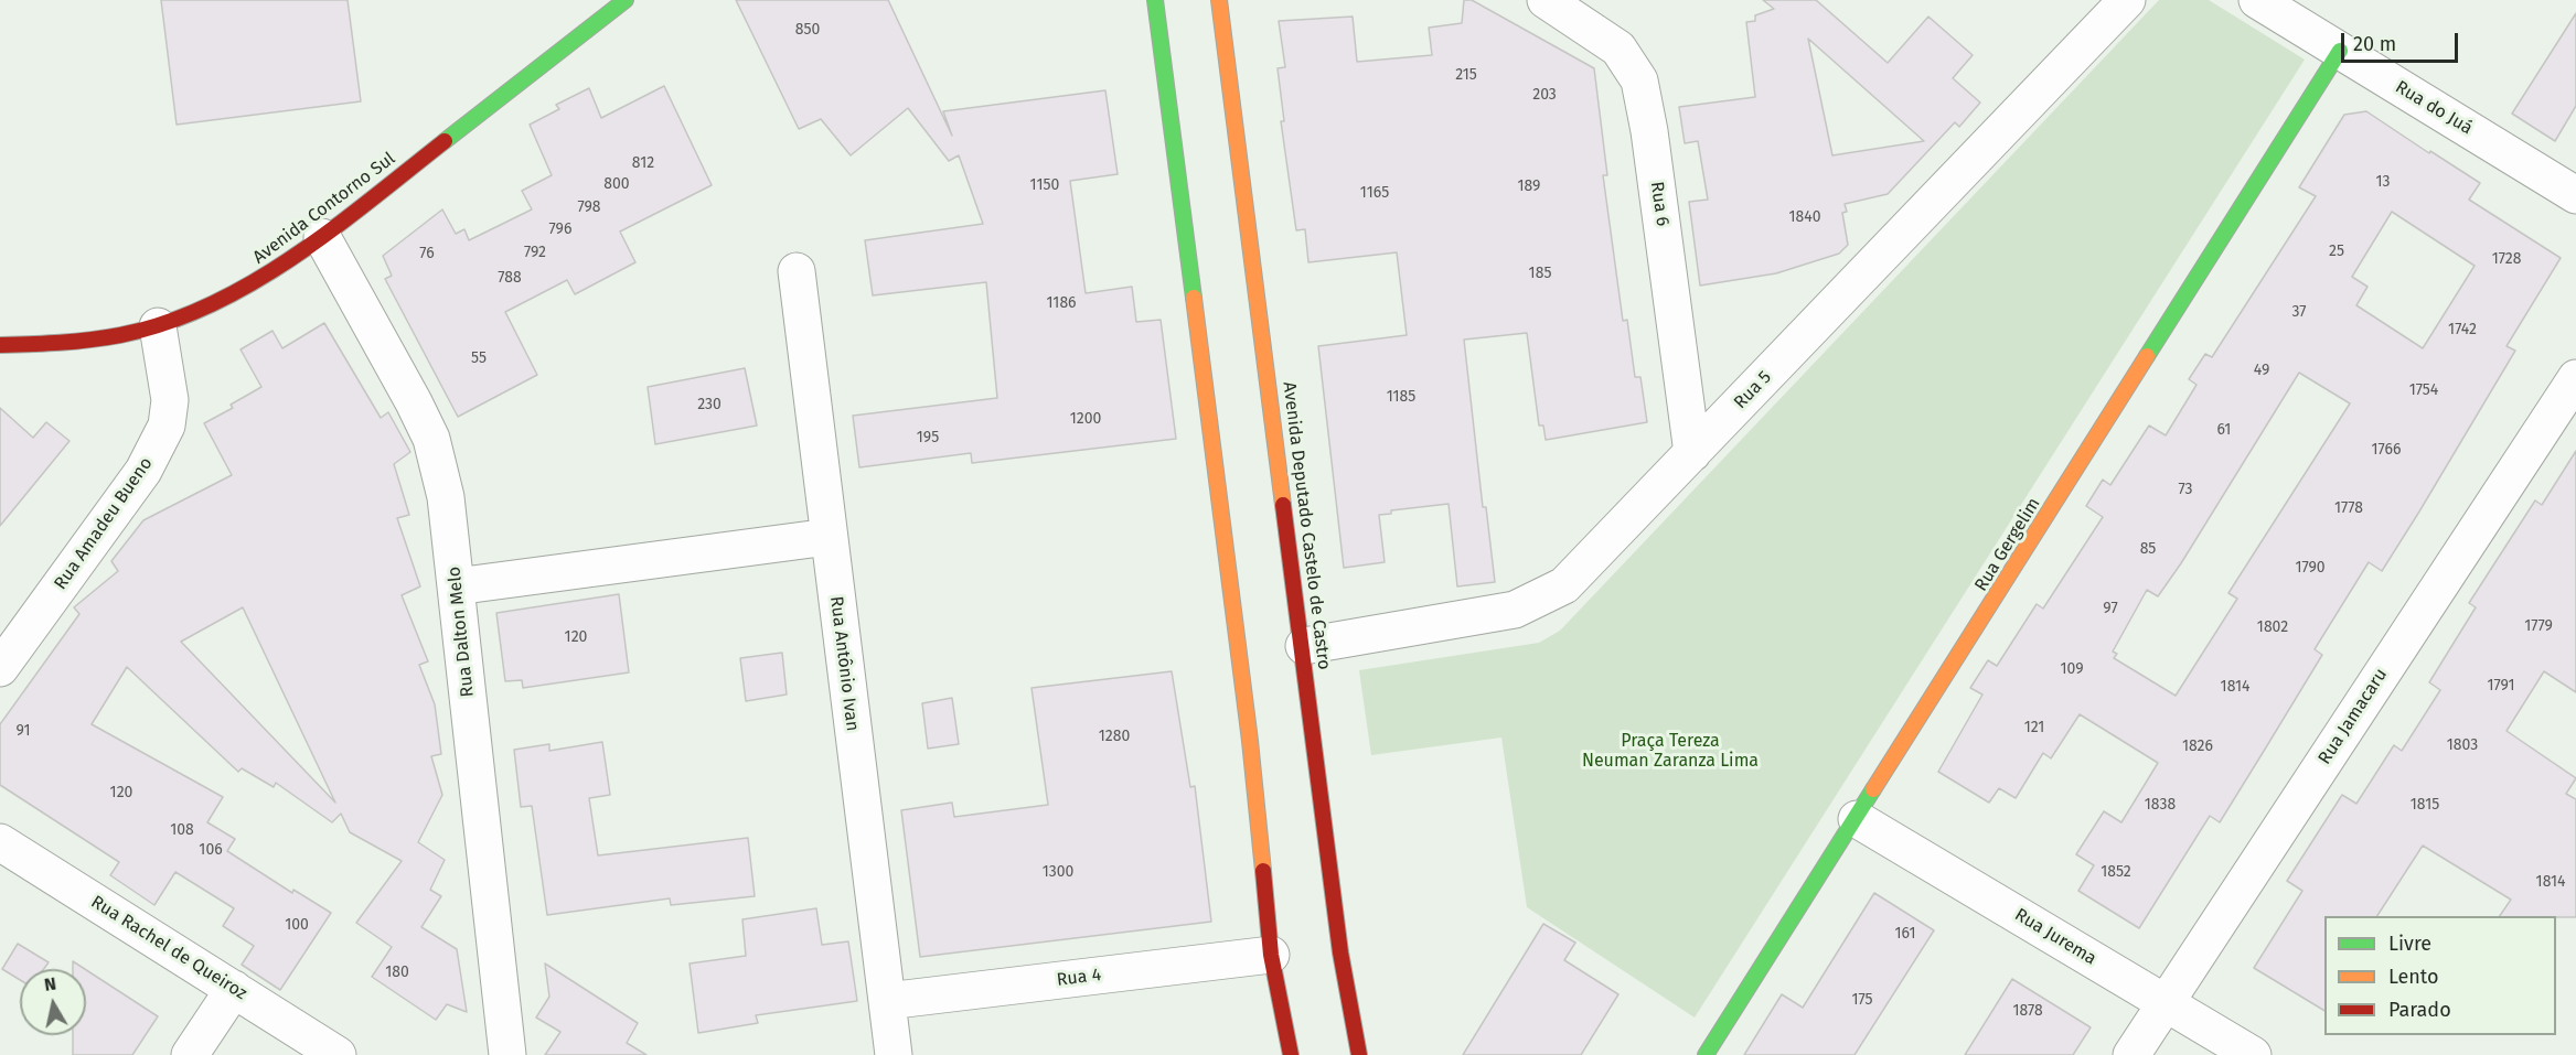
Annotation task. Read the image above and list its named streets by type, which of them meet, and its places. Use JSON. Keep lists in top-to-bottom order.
{
  "streets": {
    "main road": ["Avenida Contorno Sul", "Avenida Deputado Castelo de Castro", "Rua Gergelim"],
    "street": [
      "Rua do Juá",
      "Rua 6",
      "Rua 5",
      "Rua Amadeu Bueno",
      "Rua Dalton Melo",
      "Rua Antônio Ivan",
      "Rua Jamacaru",
      "Rua Jurema",
      "Rua Rachel de Queiroz",
      "Rua 4"
    ]
  },
  "crossings": [
    ["Rua do Juá", "Rua Gergelim"],
    ["Rua 6", "Rua 5"],
    ["Avenida Contorno Sul", "Rua Amadeu Bueno"],
    ["Avenida Contorno Sul", "Rua Dalton Melo"],
    ["Rua 5", "Avenida Deputado Castelo de Castro"],
    ["Rua Gergelim", "Rua Jurema"],
    ["Rua Antônio Ivan", "Rua 4"],
    ["Rua Jamacaru", "Rua Jurema"]
  ],
  "parks": ["Praça Tereza Neuman Zaranza Lima"],
  "house_numbers": [
    "850",
    "215",
    "203",
    "812",
    "13",
    "800",
    "1150",
    "189",
    "1165",
    "798",
    "1840",
    "796",
    "25",
    "792",
    "76",
    "1728",
    "185",
    "788",
    "1186",
    "37",
    "1742",
    "55",
    "49",
    "1754",
    "1185",
    "230",
    "1200",
    "61",
    "195",
    "1766",
    "73",
    "1778",
    "85",
    "1790",
    "97",
    "1779",
    "1802",
    "120",
    "109",
    "1791",
    "1814",
    "121",
    "91",
    "1280",
    "1803",
    "1826",
    "120",
    "1838",
    "1815",
    "108",
    "106",
    "1300",
    "1852",
    "1814",
    "100",
    "161",
    "180",
    "175",
    "1878"
  ],
  "legend": ["Livre", "Lento", "Parado"],
  "scale_bar": "20 m",
  "north": "top"
}
